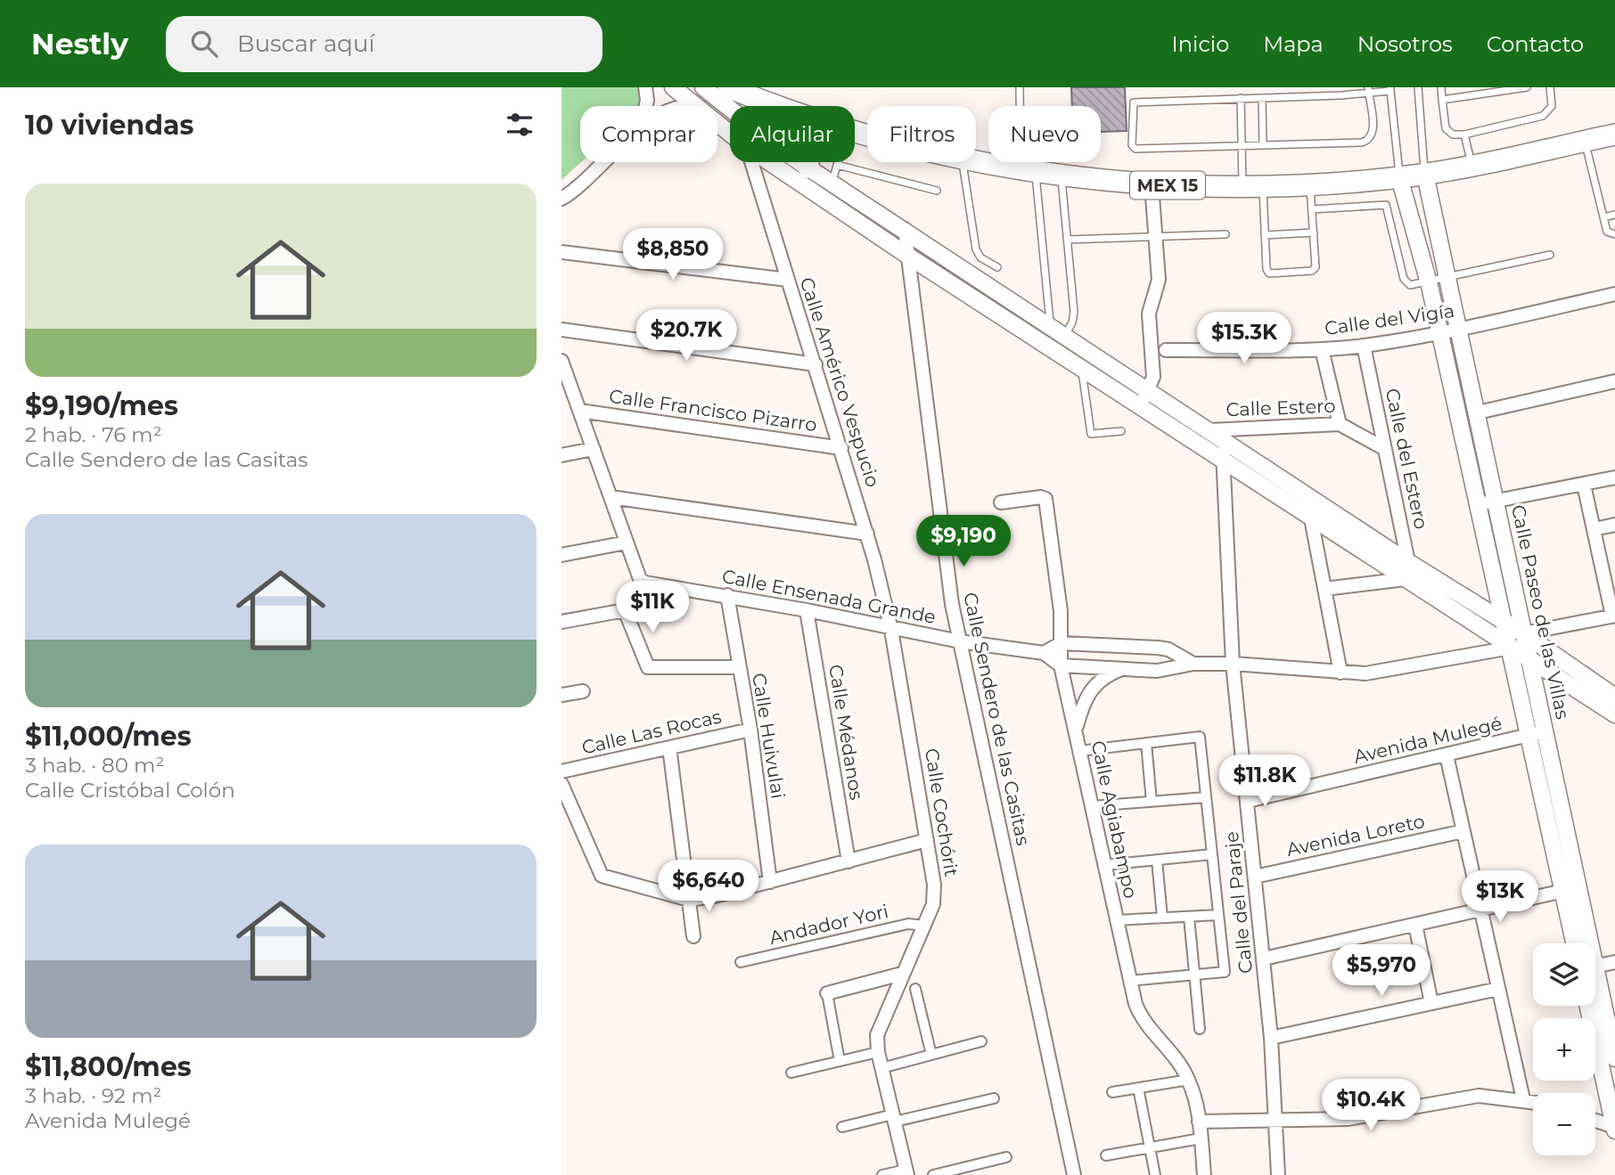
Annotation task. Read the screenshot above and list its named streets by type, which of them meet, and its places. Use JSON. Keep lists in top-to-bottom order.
{
  "streets": {
    "main road": ["MEX 15"],
    "street": [
      "Calle del Vigía",
      "Calle Américo Vespucio",
      "Calle Estero",
      "Calle Francisco Pizarro",
      "Calle del Estero",
      "Calle Ensenada Grande",
      "Calle Paseo de las Villas",
      "Calle Sendero de las Casitas",
      "Calle Las Rocas",
      "Calle Médanos",
      "Calle Huivulai",
      "Avenida Mulegé",
      "Calle Cochórit",
      "Calle Agiabampo",
      "Avenida Loreto",
      "Calle del Paraje",
      "Andador Yori"
    ]
  },
  "crossings": [
    ["MEX 15", "Calle Paseo de las Villas"],
    ["Calle del Vigía", "Calle del Estero"],
    ["Calle del Vigía", "Calle Paseo de las Villas"],
    ["Calle Américo Vespucio", "Calle Francisco Pizarro"],
    ["Calle Américo Vespucio", "Calle Ensenada Grande"],
    ["Calle Américo Vespucio", "Calle Cochórit"],
    ["Calle Estero", "Calle del Estero"],
    ["Calle Ensenada Grande", "Calle Sendero de las Casitas"],
    ["Calle Ensenada Grande", "Calle Médanos"],
    ["Calle Ensenada Grande", "Calle Huivulai"],
    ["Calle Ensenada Grande", "Calle Cochórit"],
    ["Calle Ensenada Grande", "Calle Agiabampo"],
    ["Calle Paseo de las Villas", "Avenida Mulegé"],
    ["Calle Las Rocas", "Calle Huivulai"],
    ["Avenida Mulegé", "Calle del Paraje"],
    ["Calle Cochórit", "Andador Yori"],
    ["Avenida Loreto", "Calle del Paraje"]
  ],
  "page": {
    "header": "Nestly",
    "search": "Buscar aquí",
    "nav": [
      "Inicio",
      "Mapa",
      "Nosotros",
      "Contacto"
    ],
    "heading": "10 viviendas",
    "chip": [
      "Comprar",
      "Alquilar",
      "Filtros",
      "Nuevo"
    ],
    "list": [
      {
        "name": "$9,190/mes",
        "note": "2 hab. · 76 m² · Calle Sendero de las Casitas"
      },
      {
        "name": "$11,000/mes",
        "note": "3 hab. · 80 m² · Calle Cristóbal Colón"
      },
      {
        "name": "$11,800/mes",
        "note": "3 hab. · 92 m² · Avenida Mulegé"
      }
    ],
    "price": [
      "$8,850",
      "$20.7K",
      "$15.3K",
      "$9,190",
      "$11K",
      "$11.8K",
      "$6,640",
      "$13K",
      "$5,970",
      "$10.4K"
    ],
    "map_buttons": ["+", "−"]
  }
}
